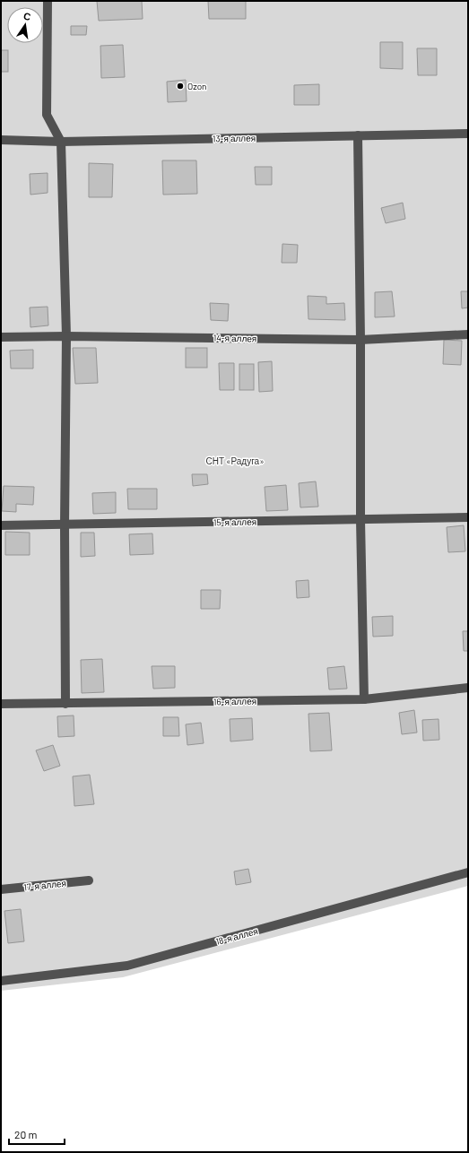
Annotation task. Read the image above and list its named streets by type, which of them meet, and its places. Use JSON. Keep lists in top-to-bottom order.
{
  "streets": {
    "street": [
      "13-я аллея",
      "14-я аллея",
      "15-я аллея",
      "16-я аллея",
      "17-я аллея",
      "18-я аллея"
    ]
  },
  "parks": ["СНТ «Радуга»"],
  "places": ["Ozon"],
  "scale_bar": "20 m",
  "north": "top"
}
